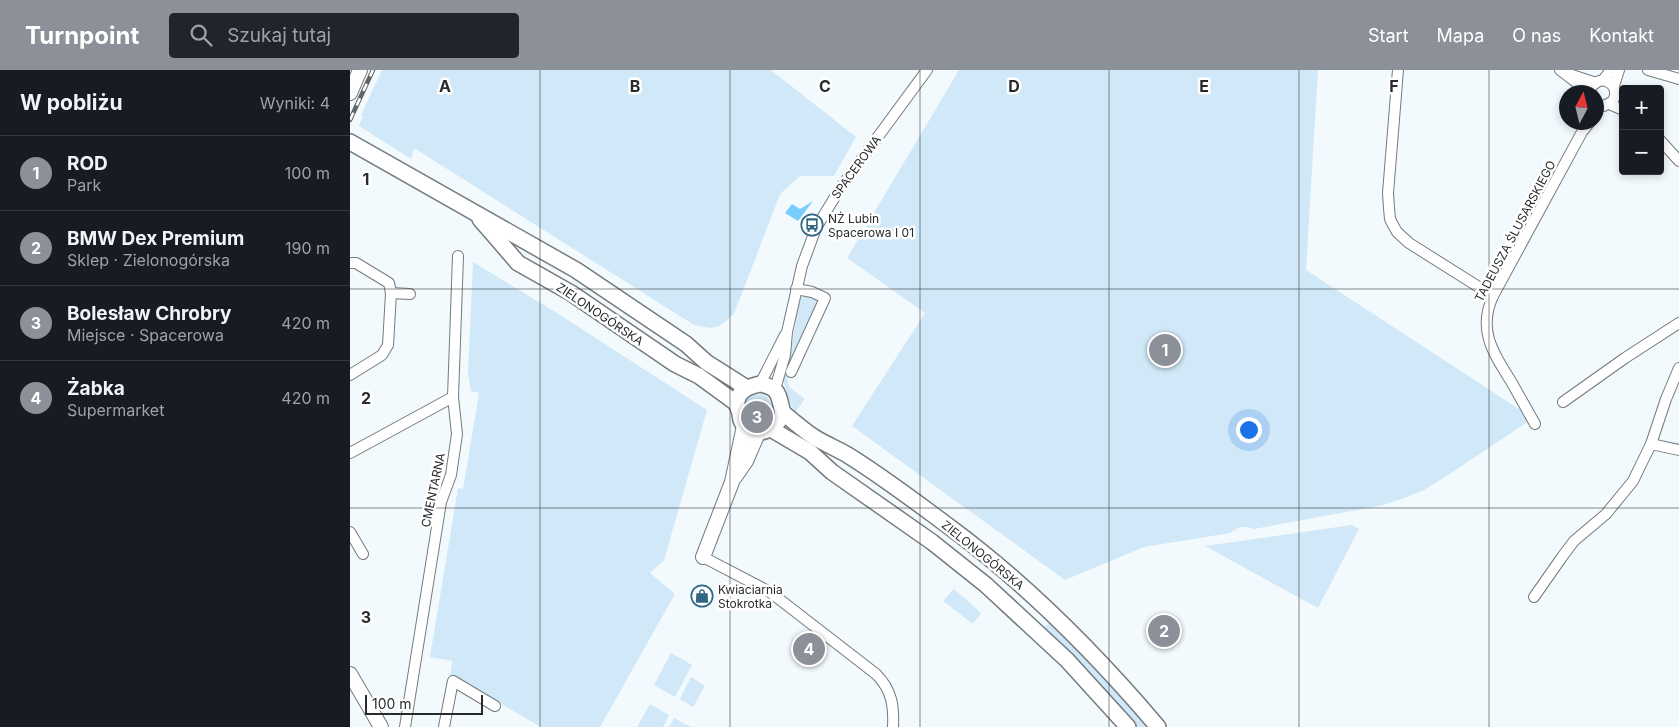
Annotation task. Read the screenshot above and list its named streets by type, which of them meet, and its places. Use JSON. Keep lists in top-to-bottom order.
{
  "streets": {
    "main road": ["ZIELONOGÓRSKA"],
    "street": ["SPACEROWA", "TADEUSZA ŚLUSARSKIEGO", "CMENTARNA"]
  },
  "crossings": [
    ["SPACEROWA", "ZIELONOGÓRSKA"]
  ],
  "places": {
    "bus stop": ["NŻ Lubin Spacerowa I 01"],
    "shop": ["Kwiaciarnia Stokrotka"]
  },
  "scale_bar": "100 m",
  "north": "top",
  "page": {
    "header": "Turnpoint",
    "search": "Szukaj tutaj",
    "nav": [
      "Start",
      "Mapa",
      "O nas",
      "Kontakt"
    ],
    "heading": ["W pobliżu", "Wyniki: 4"],
    "map_buttons": ["+", "−"],
    "list": [
      {
        "mark": "1",
        "name": "ROD",
        "note": "Park",
        "value": "100 m"
      },
      {
        "mark": "2",
        "name": "BMW Dex Premium",
        "note": "Sklep · Zielonogórska",
        "value": "190 m"
      },
      {
        "mark": "3",
        "name": "Bolesław Chrobry",
        "note": "Miejsce · Spacerowa",
        "value": "420 m"
      },
      {
        "mark": "4",
        "name": "Żabka",
        "note": "Supermarket",
        "value": "420 m"
      }
    ],
    "pins": [
      "1",
      "3",
      "2",
      "4"
    ],
    "scale": "100 m"
  },
  "grid": {
    "columns": [
      "A",
      "B",
      "C",
      "D",
      "E",
      "F"
    ],
    "rows": ["1", "2", "3"]
  }
}
